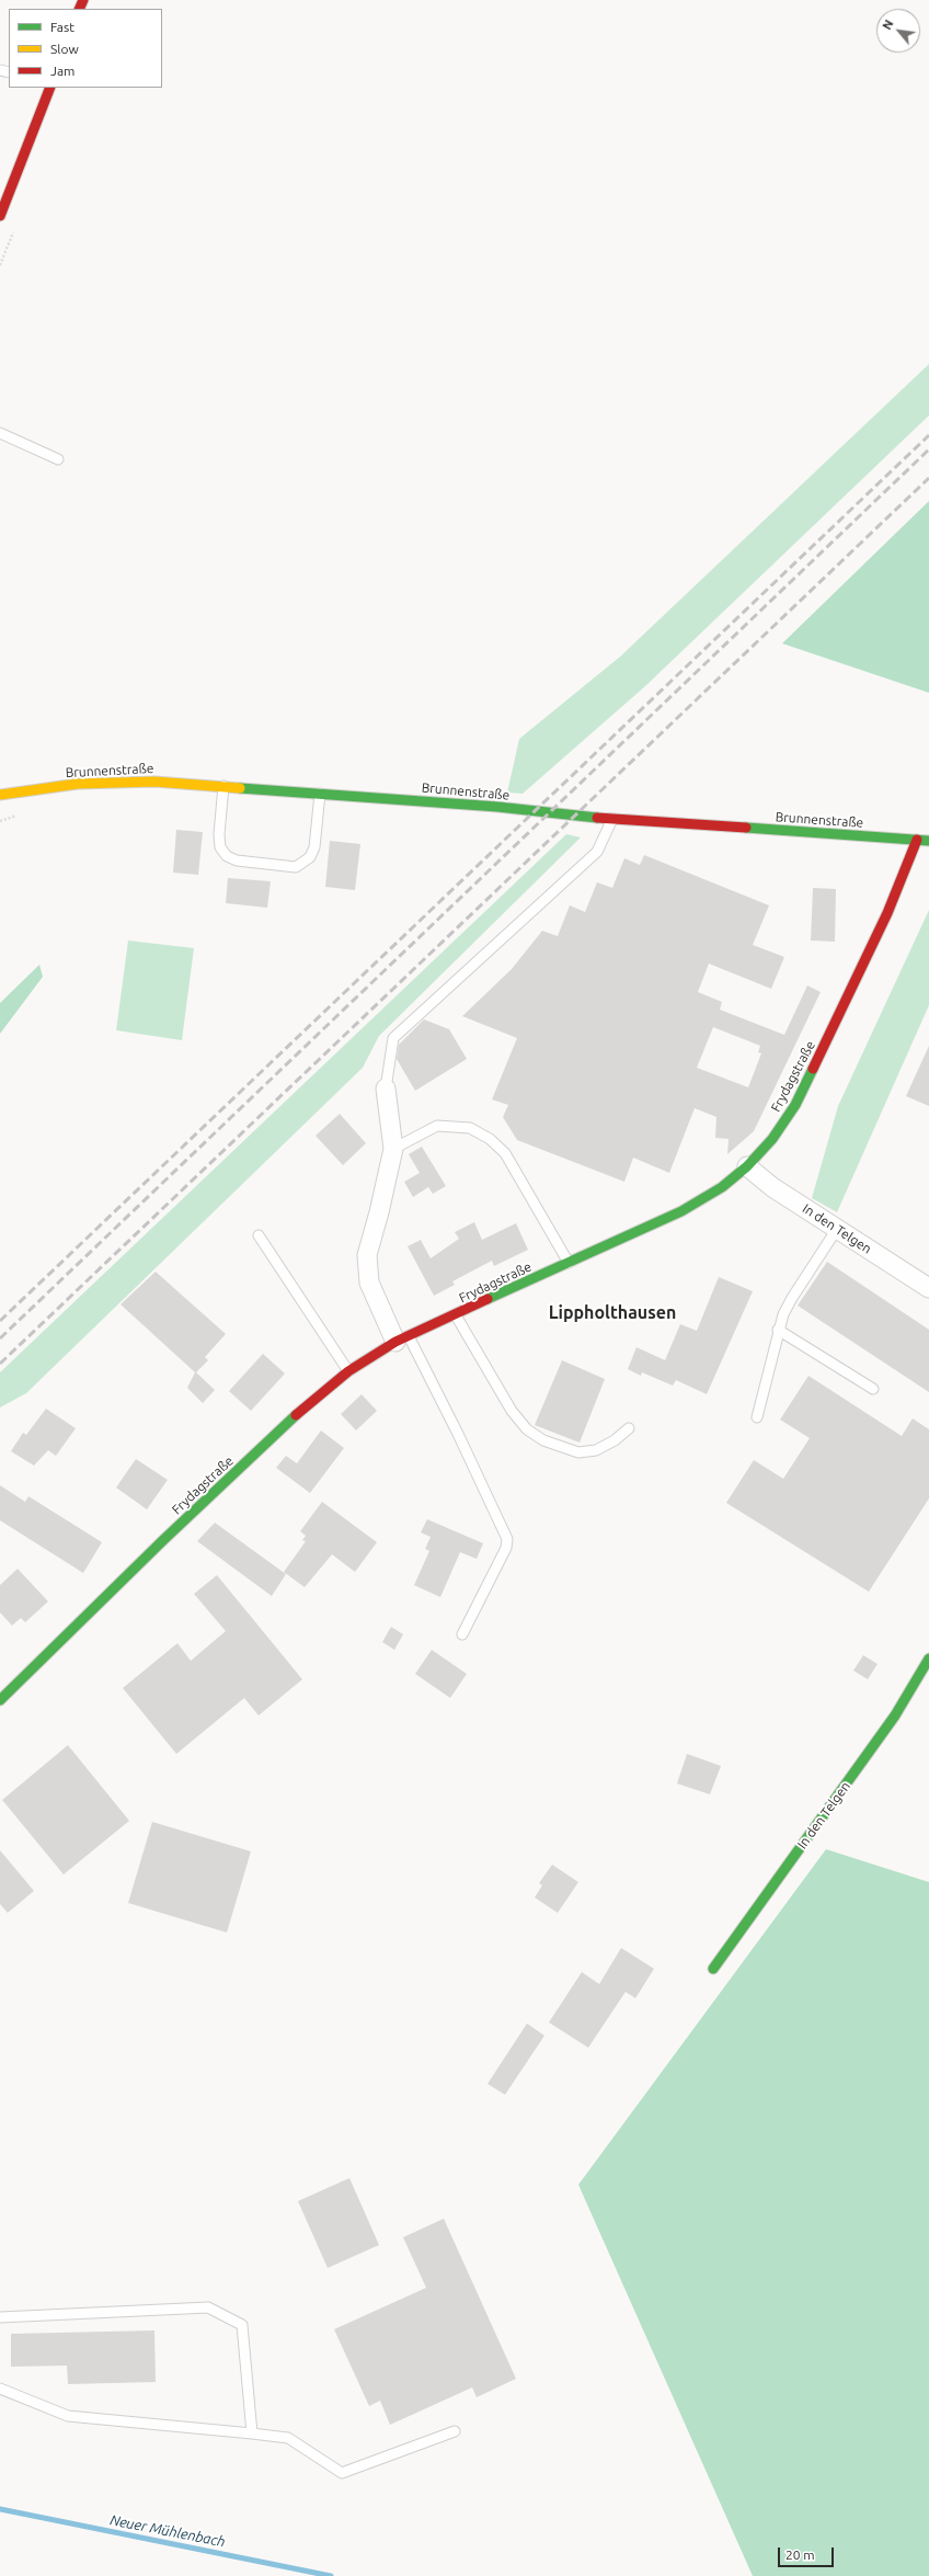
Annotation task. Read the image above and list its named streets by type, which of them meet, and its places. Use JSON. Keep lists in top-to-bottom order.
{
  "streets": {
    "street": ["Brunnenstraße", "Frydagstraße", "In den Telgen"]
  },
  "crossings": [
    ["Brunnenstraße", "Frydagstraße"],
    ["Frydagstraße", "In den Telgen"]
  ],
  "districts": ["Lippholthausen"],
  "water": ["Neuer Mühlenbach"],
  "legend": ["Fast", "Slow", "Jam"],
  "scale_bar": "20 m",
  "north": "top left"
}
